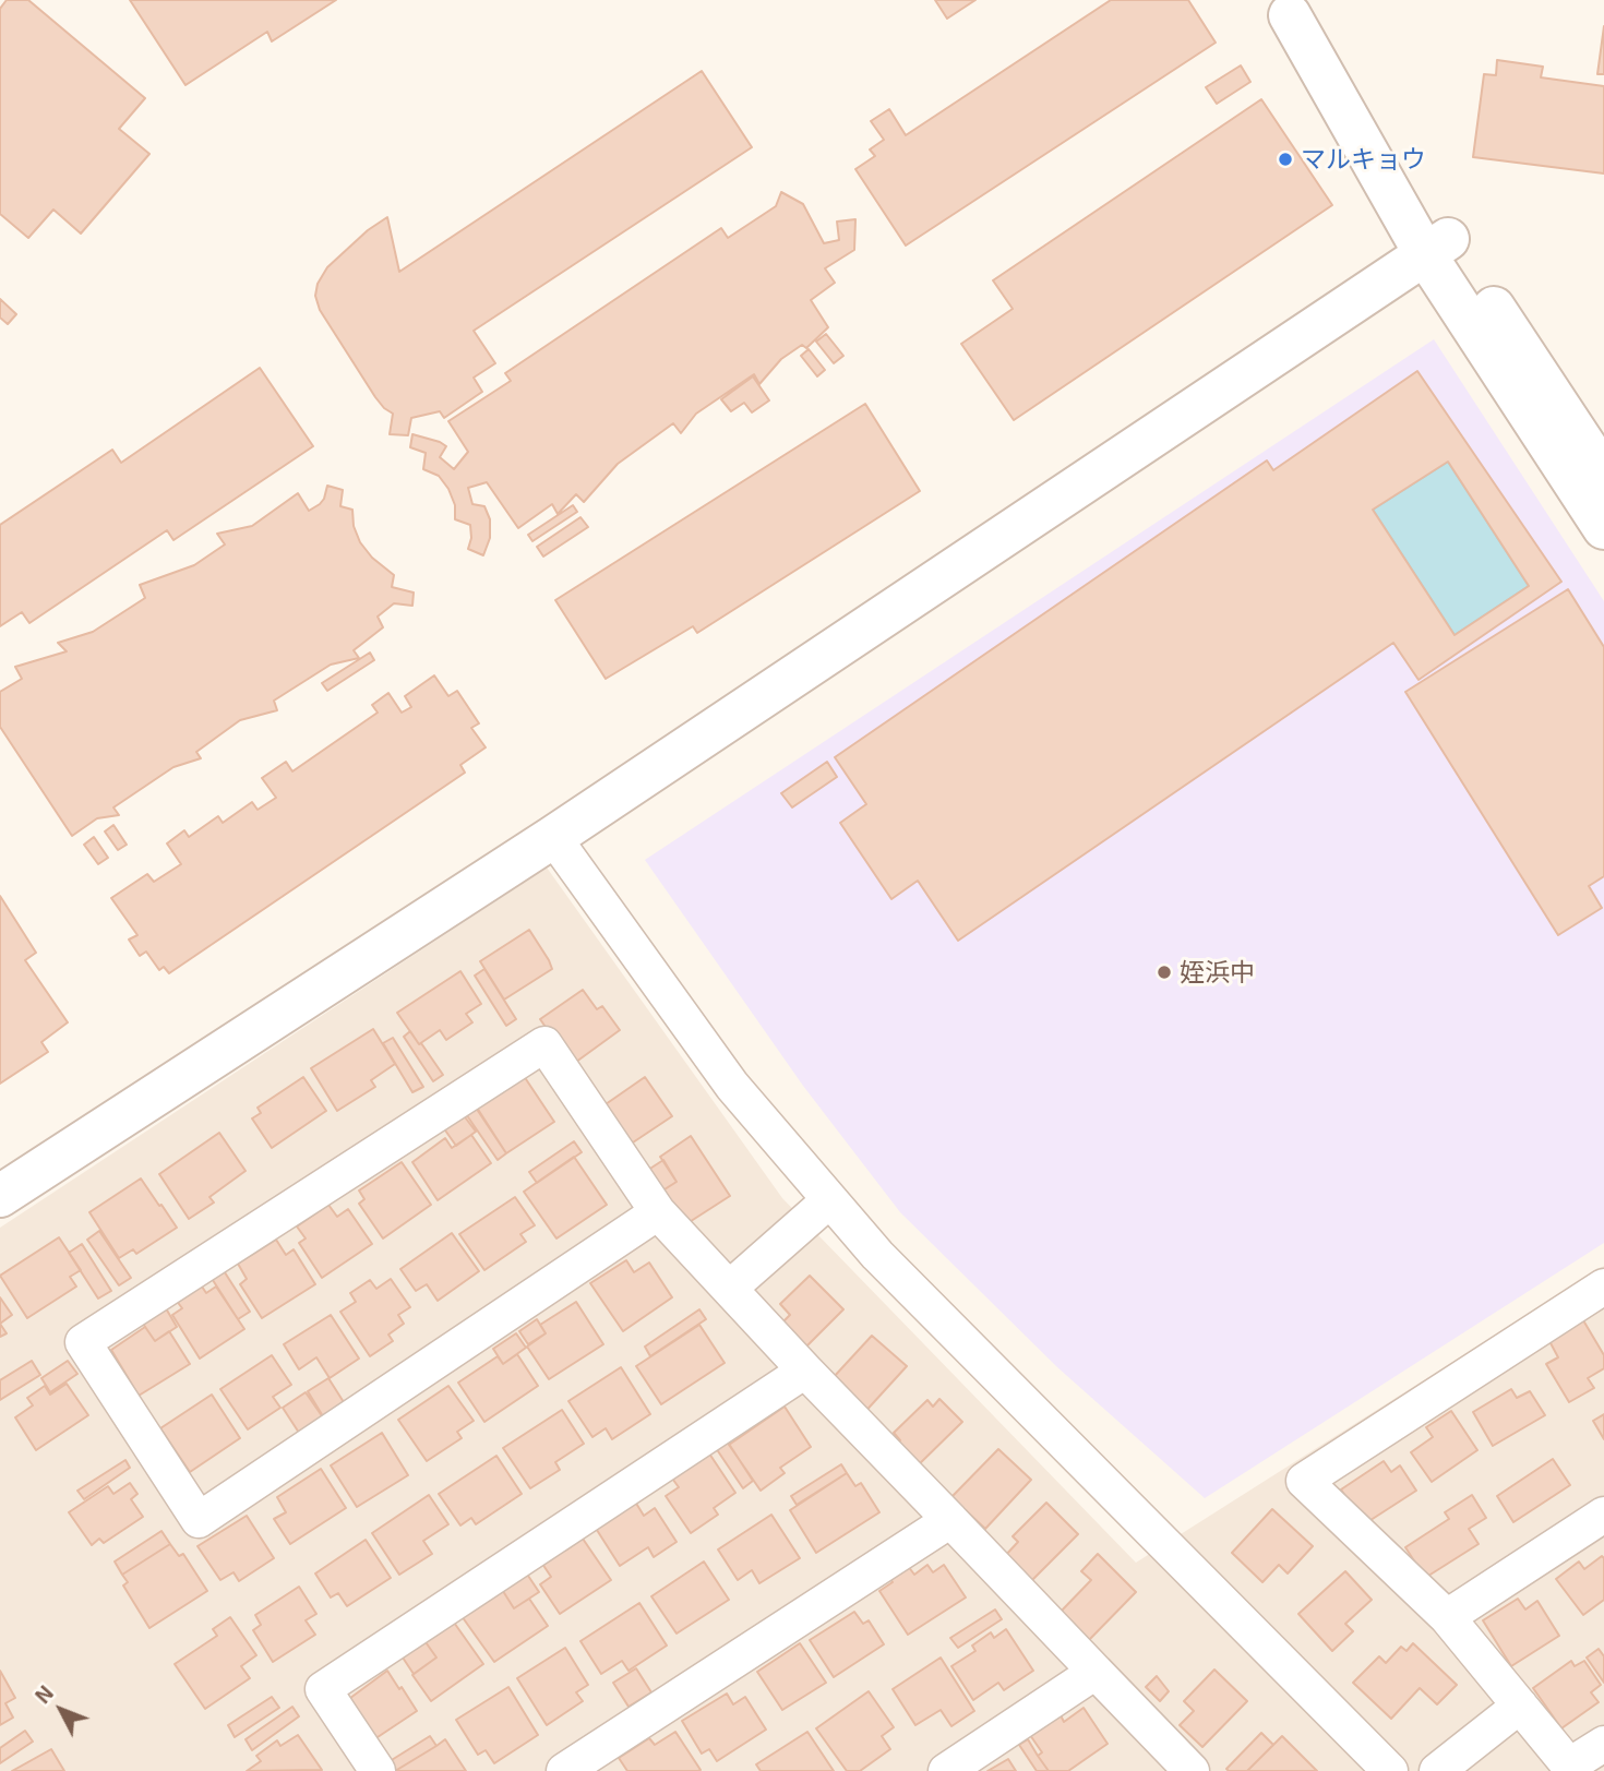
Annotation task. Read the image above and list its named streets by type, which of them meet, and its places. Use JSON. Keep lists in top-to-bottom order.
{
  "places": ["マルキョウ", "姪浜中"],
  "north": "top left"
}
